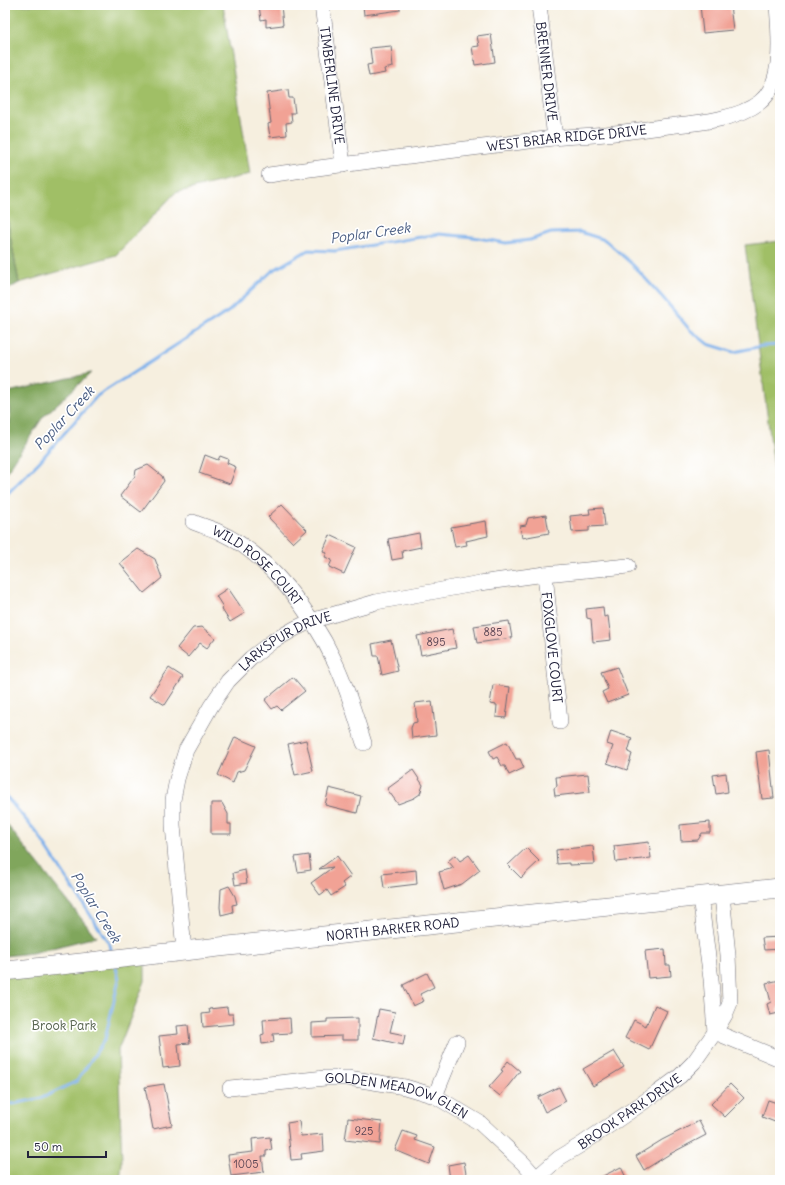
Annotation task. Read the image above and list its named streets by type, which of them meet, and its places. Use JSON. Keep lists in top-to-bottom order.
{
  "streets": {
    "main road": ["NORTH BARKER ROAD"],
    "street": [
      "BRENNER DRIVE",
      "TIMBERLINE DRIVE",
      "WEST BRIAR RIDGE DRIVE",
      "WILD ROSE COURT",
      "LARKSPUR DRIVE",
      "FOXGLOVE COURT",
      "GOLDEN MEADOW GLEN",
      "BROOK PARK DRIVE"
    ]
  },
  "crossings": [
    ["BRENNER DRIVE", "WEST BRIAR RIDGE DRIVE"],
    ["TIMBERLINE DRIVE", "WEST BRIAR RIDGE DRIVE"],
    ["WILD ROSE COURT", "LARKSPUR DRIVE"],
    ["LARKSPUR DRIVE", "FOXGLOVE COURT"],
    ["LARKSPUR DRIVE", "NORTH BARKER ROAD"],
    ["NORTH BARKER ROAD", "BROOK PARK DRIVE"],
    ["GOLDEN MEADOW GLEN", "BROOK PARK DRIVE"]
  ],
  "water": ["Poplar Creek"],
  "parks": ["Brook Park"],
  "house_numbers": [
    "885",
    "895",
    "925",
    "1005"
  ],
  "scale_bar": "50 m"
}
